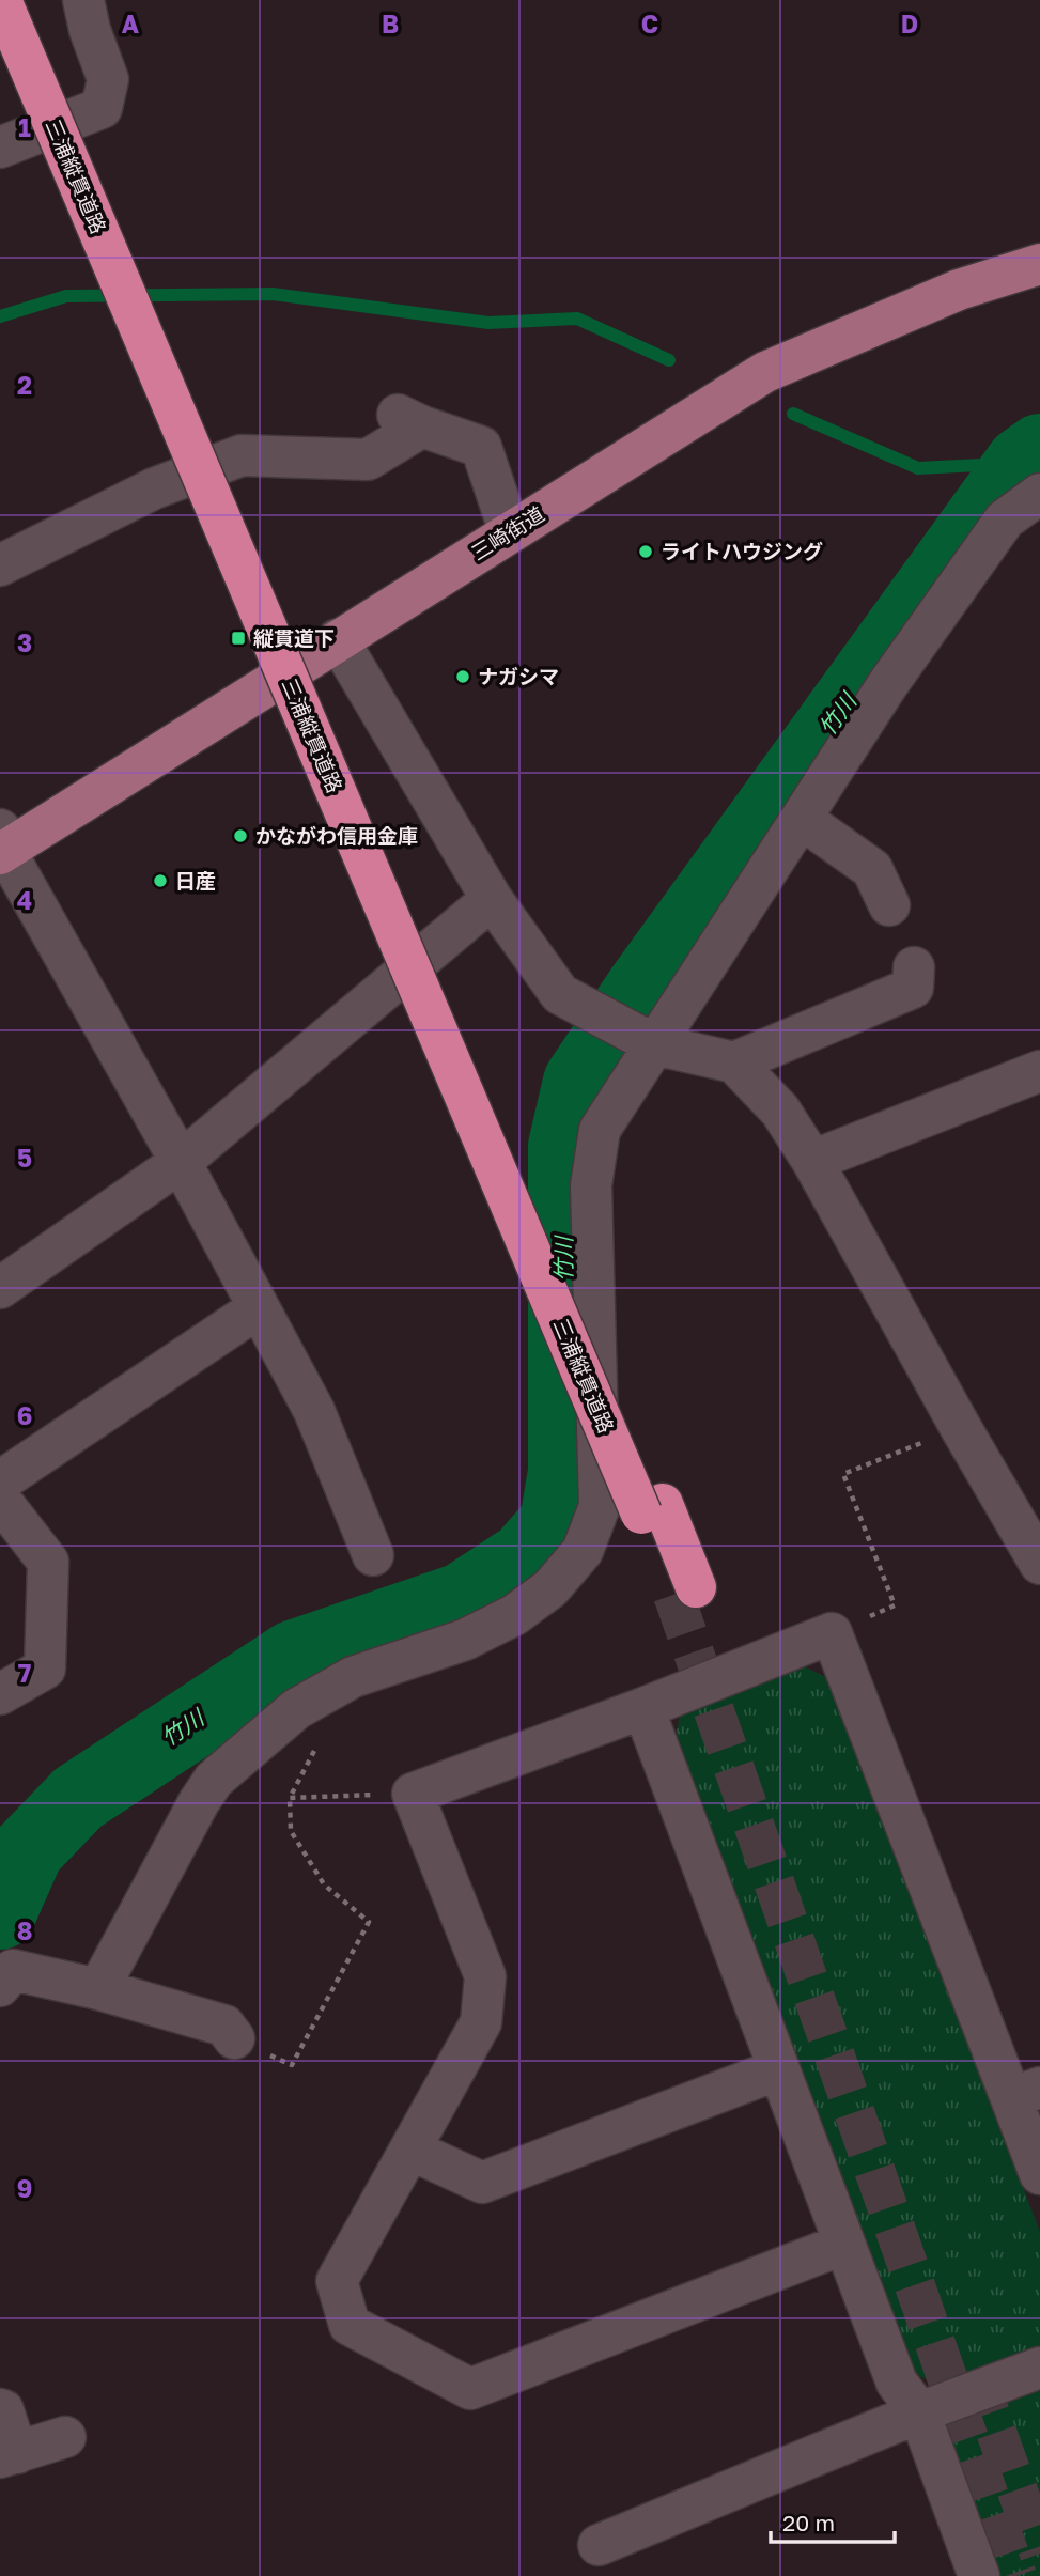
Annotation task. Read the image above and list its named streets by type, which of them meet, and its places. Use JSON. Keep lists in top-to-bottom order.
{
  "streets": {
    "highway": ["三浦縦貫道路"],
    "main road": ["三崎街道"]
  },
  "water": ["竹川"],
  "places": {
    "other": [
      "ライトハウジング",
      "ナガシマ",
      "かながわ信用金庫",
      "日産"
    ],
    "transit": ["縦貫道下"]
  },
  "scale_bar": "20 m",
  "grid": {
    "columns": [
      "A",
      "B",
      "C",
      "D"
    ],
    "rows": [
      "1",
      "2",
      "3",
      "4",
      "5",
      "6",
      "7",
      "8",
      "9"
    ]
  }
}
